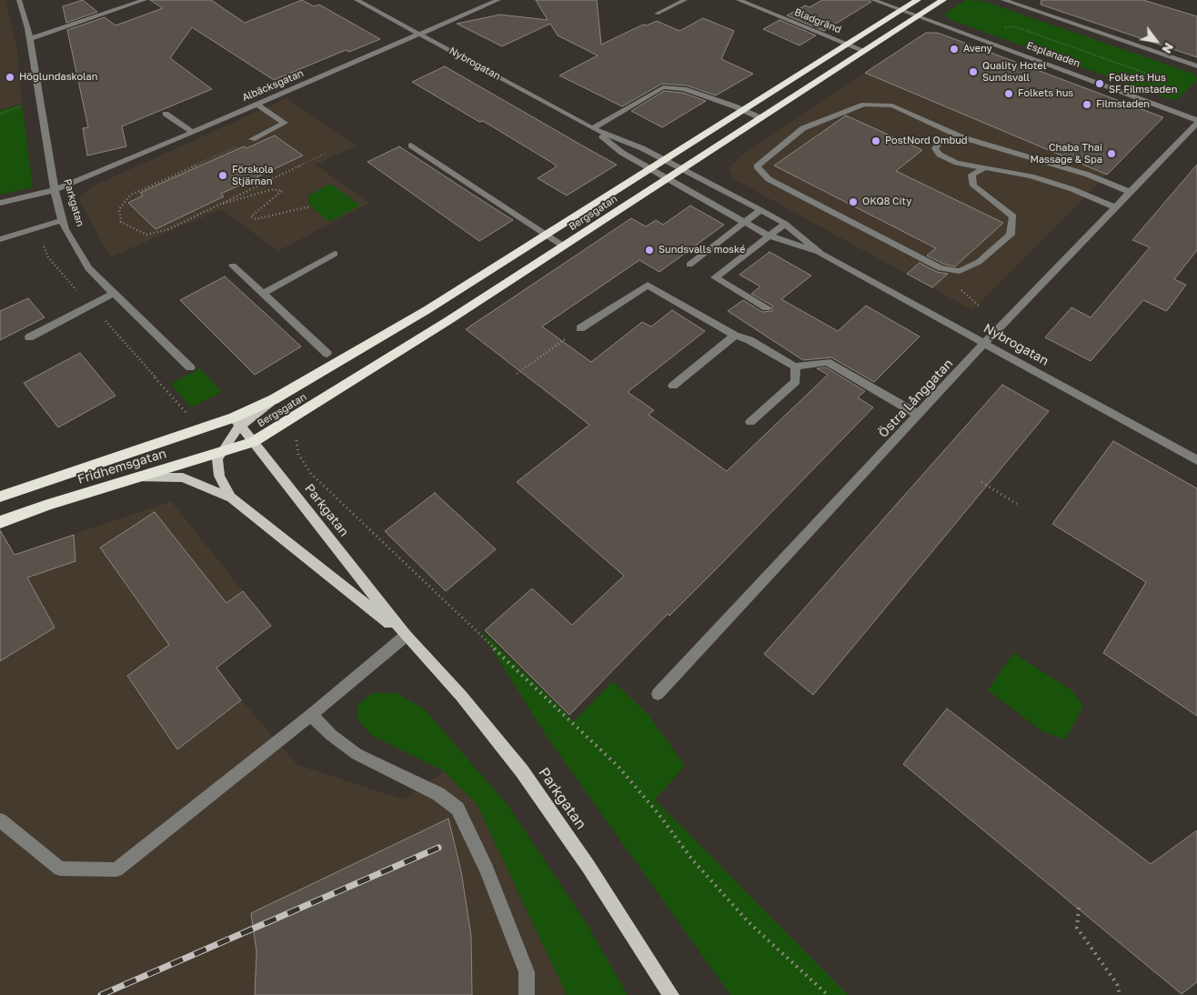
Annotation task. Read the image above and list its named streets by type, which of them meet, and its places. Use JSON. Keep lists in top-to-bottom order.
{
  "streets": {
    "highway": ["Bergsgatan", "Fridhemsgatan"],
    "main road": ["Parkgatan"],
    "street": [
      "Bladgränd",
      "Esplanaden",
      "Nybrogatan",
      "Albäcksgatan",
      "Östra Långgatan"
    ]
  },
  "crossings": [
    ["Bladgränd", "Bergsgatan"],
    ["Esplanaden", "Bergsgatan"],
    ["Esplanaden", "Östra Långgatan"],
    ["Nybrogatan", "Albäcksgatan"],
    ["Nybrogatan", "Bergsgatan"],
    ["Nybrogatan", "Östra Långgatan"],
    ["Albäcksgatan", "Parkgatan"],
    ["Parkgatan", "Bergsgatan"],
    ["Parkgatan", "Fridhemsgatan"],
    ["Bergsgatan", "Fridhemsgatan"]
  ],
  "places": [
    "Aveny",
    "Quality Hotel Sundsvall",
    "Höglundaskolan",
    "Folkets Hus SF Filmstaden",
    "Folkets hus",
    "Filmstaden",
    "PostNord Ombud",
    "Chaba Thai Massage & Spa",
    "Förskola Stjärnan",
    "OKQ8 City",
    "Sundsvalls moské"
  ],
  "north": "bottom right"
}
